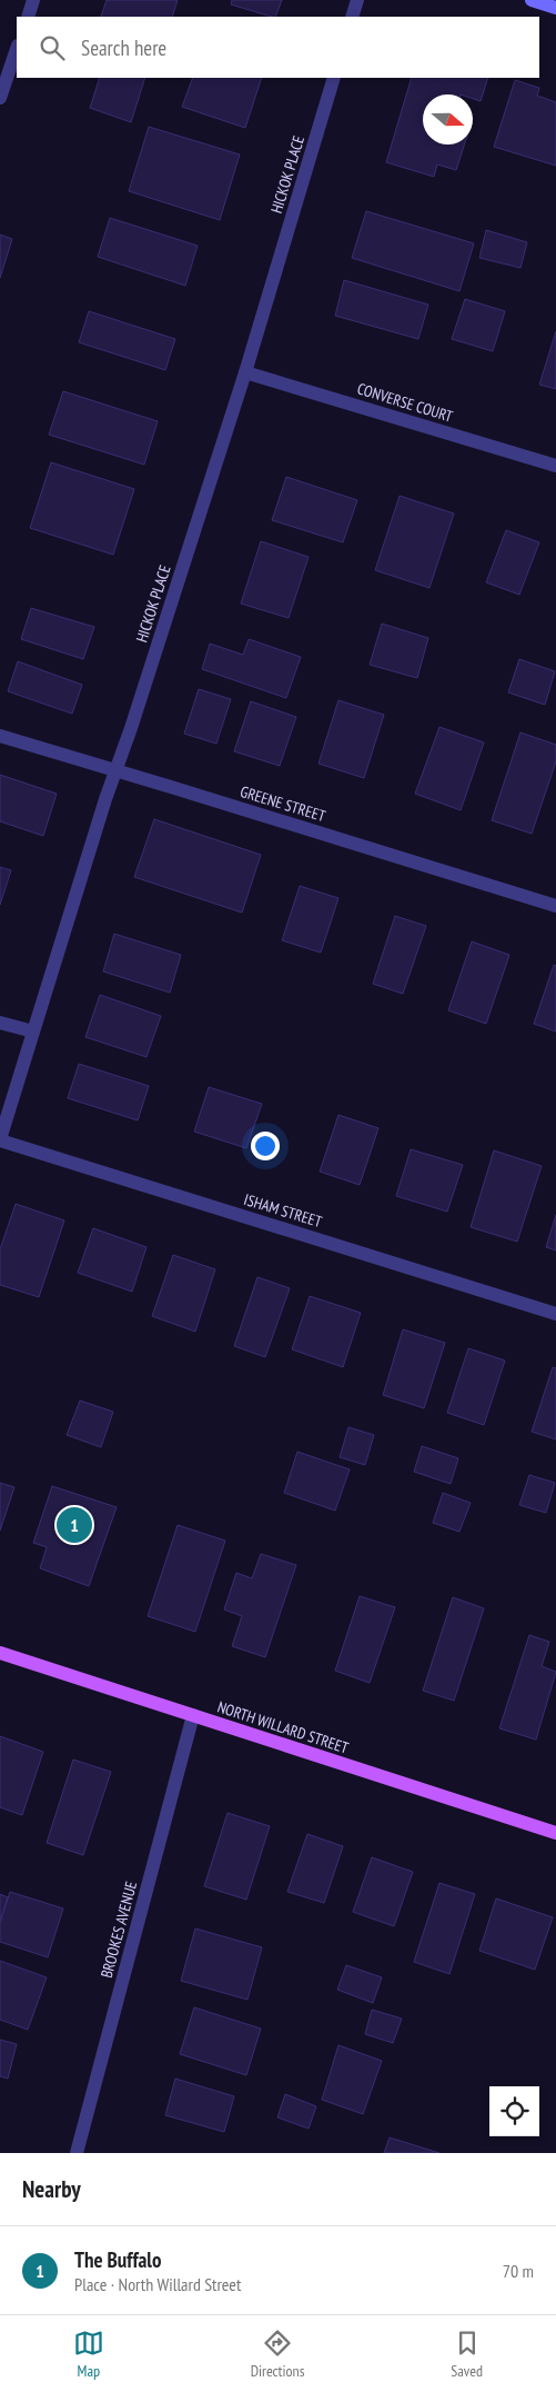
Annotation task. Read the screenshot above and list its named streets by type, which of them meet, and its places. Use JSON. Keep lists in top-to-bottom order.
{
  "streets": {
    "main road": ["NORTH WILLARD STREET"],
    "street": [
      "HICKOK PLACE",
      "CONVERSE COURT",
      "GREENE STREET",
      "ISHAM STREET",
      "BROOKES AVENUE"
    ]
  },
  "crossings": [
    ["HICKOK PLACE", "CONVERSE COURT"],
    ["HICKOK PLACE", "GREENE STREET"],
    ["HICKOK PLACE", "ISHAM STREET"],
    ["NORTH WILLARD STREET", "BROOKES AVENUE"]
  ],
  "north": "right",
  "page": {
    "search": "Search here",
    "pins": "1",
    "heading": "Nearby",
    "list": [
      {
        "mark": "1",
        "name": "The Buffalo",
        "note": "Place · North Willard Street",
        "value": "70 m"
      }
    ],
    "nav": ["Map", "Directions", "Saved"]
  }
}
